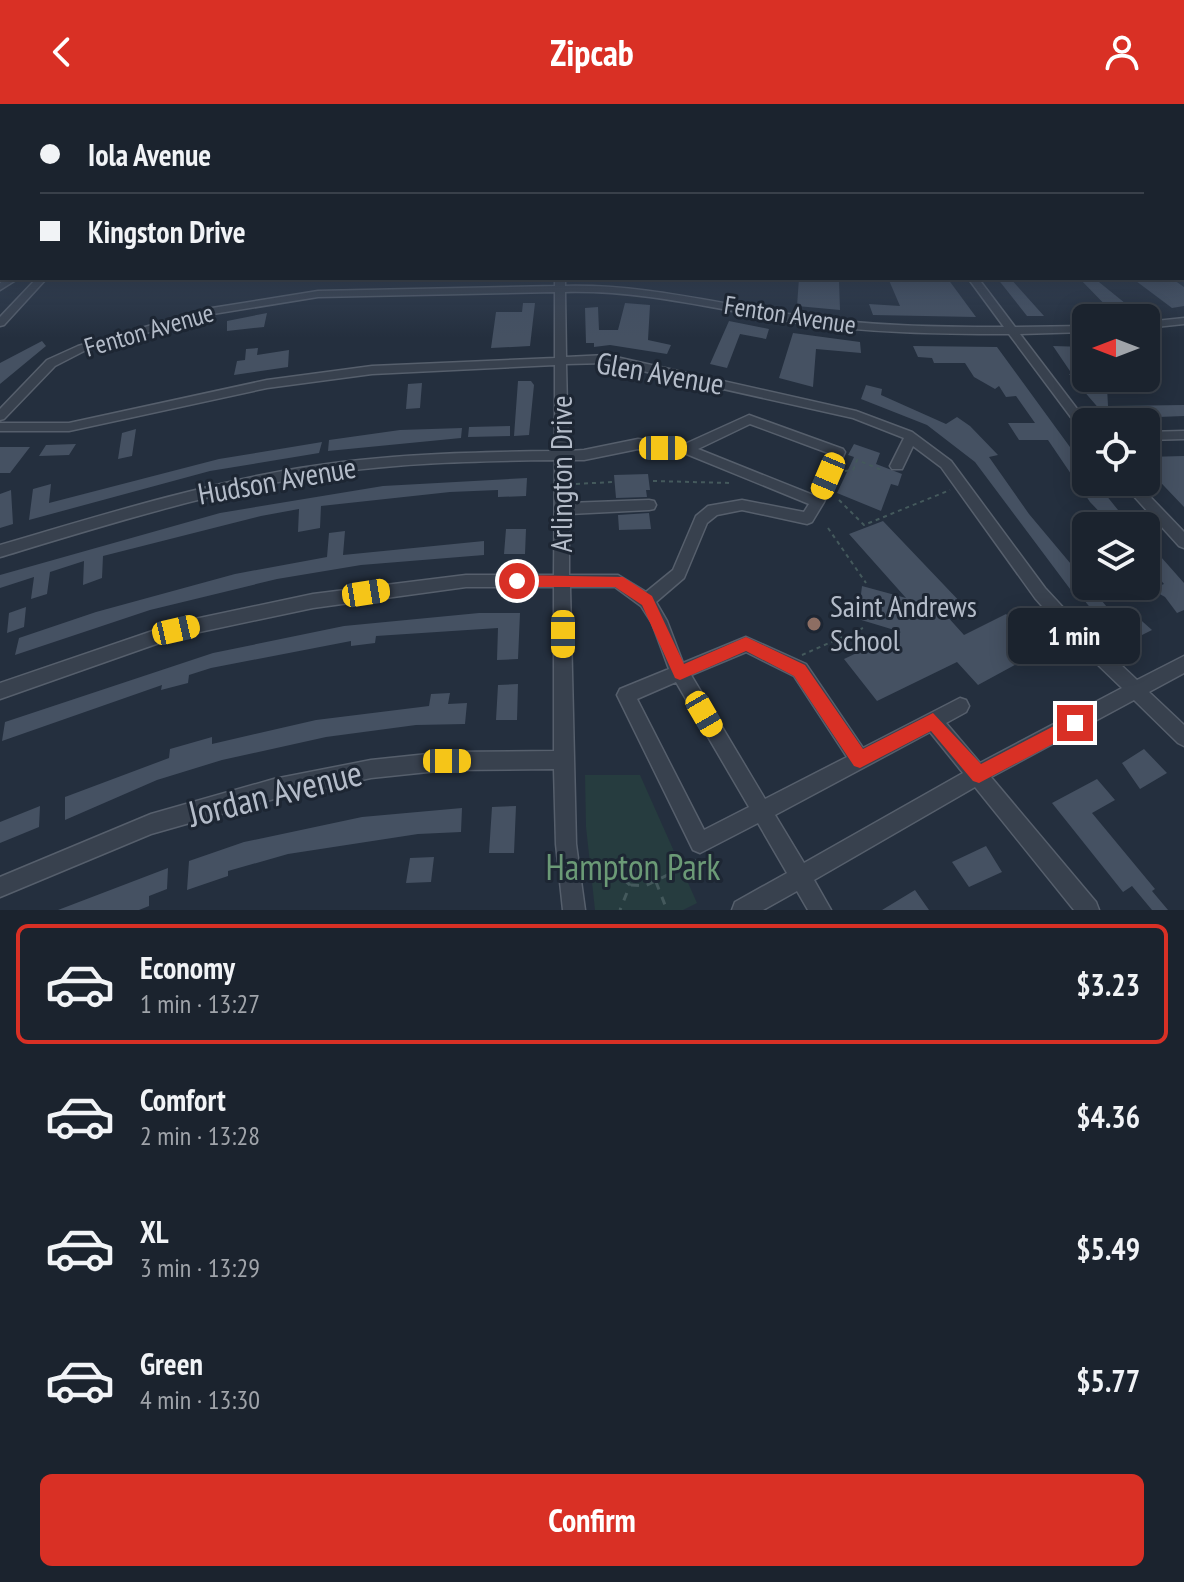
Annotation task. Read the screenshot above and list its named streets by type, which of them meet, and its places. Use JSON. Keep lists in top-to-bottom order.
{
  "streets": {
    "street": [
      "Fenton Avenue",
      "Glen Avenue",
      "Arlington Drive",
      "Hudson Avenue",
      "Jordan Avenue"
    ]
  },
  "crossings": [
    ["Fenton Avenue", "Arlington Drive"],
    ["Glen Avenue", "Arlington Drive"],
    ["Arlington Drive", "Hudson Avenue"],
    ["Arlington Drive", "Jordan Avenue"]
  ],
  "parks": ["Hampton Park"],
  "places": ["Saint Andrews School"],
  "north": "left",
  "page": {
    "header": "Zipcab",
    "banner": ["Iola Avenue", "Kingston Drive"],
    "bubble": "1 min",
    "list": [
      {
        "name": "Economy",
        "note": "1 min · 13:27",
        "value": "$3.23"
      },
      {
        "name": "Comfort",
        "note": "2 min · 13:28",
        "value": "$4.36"
      },
      {
        "name": "XL",
        "note": "3 min · 13:29",
        "value": "$5.49"
      },
      {
        "name": "Green",
        "note": "4 min · 13:30",
        "value": "$5.77"
      }
    ],
    "buttons": "Confirm"
  }
}
